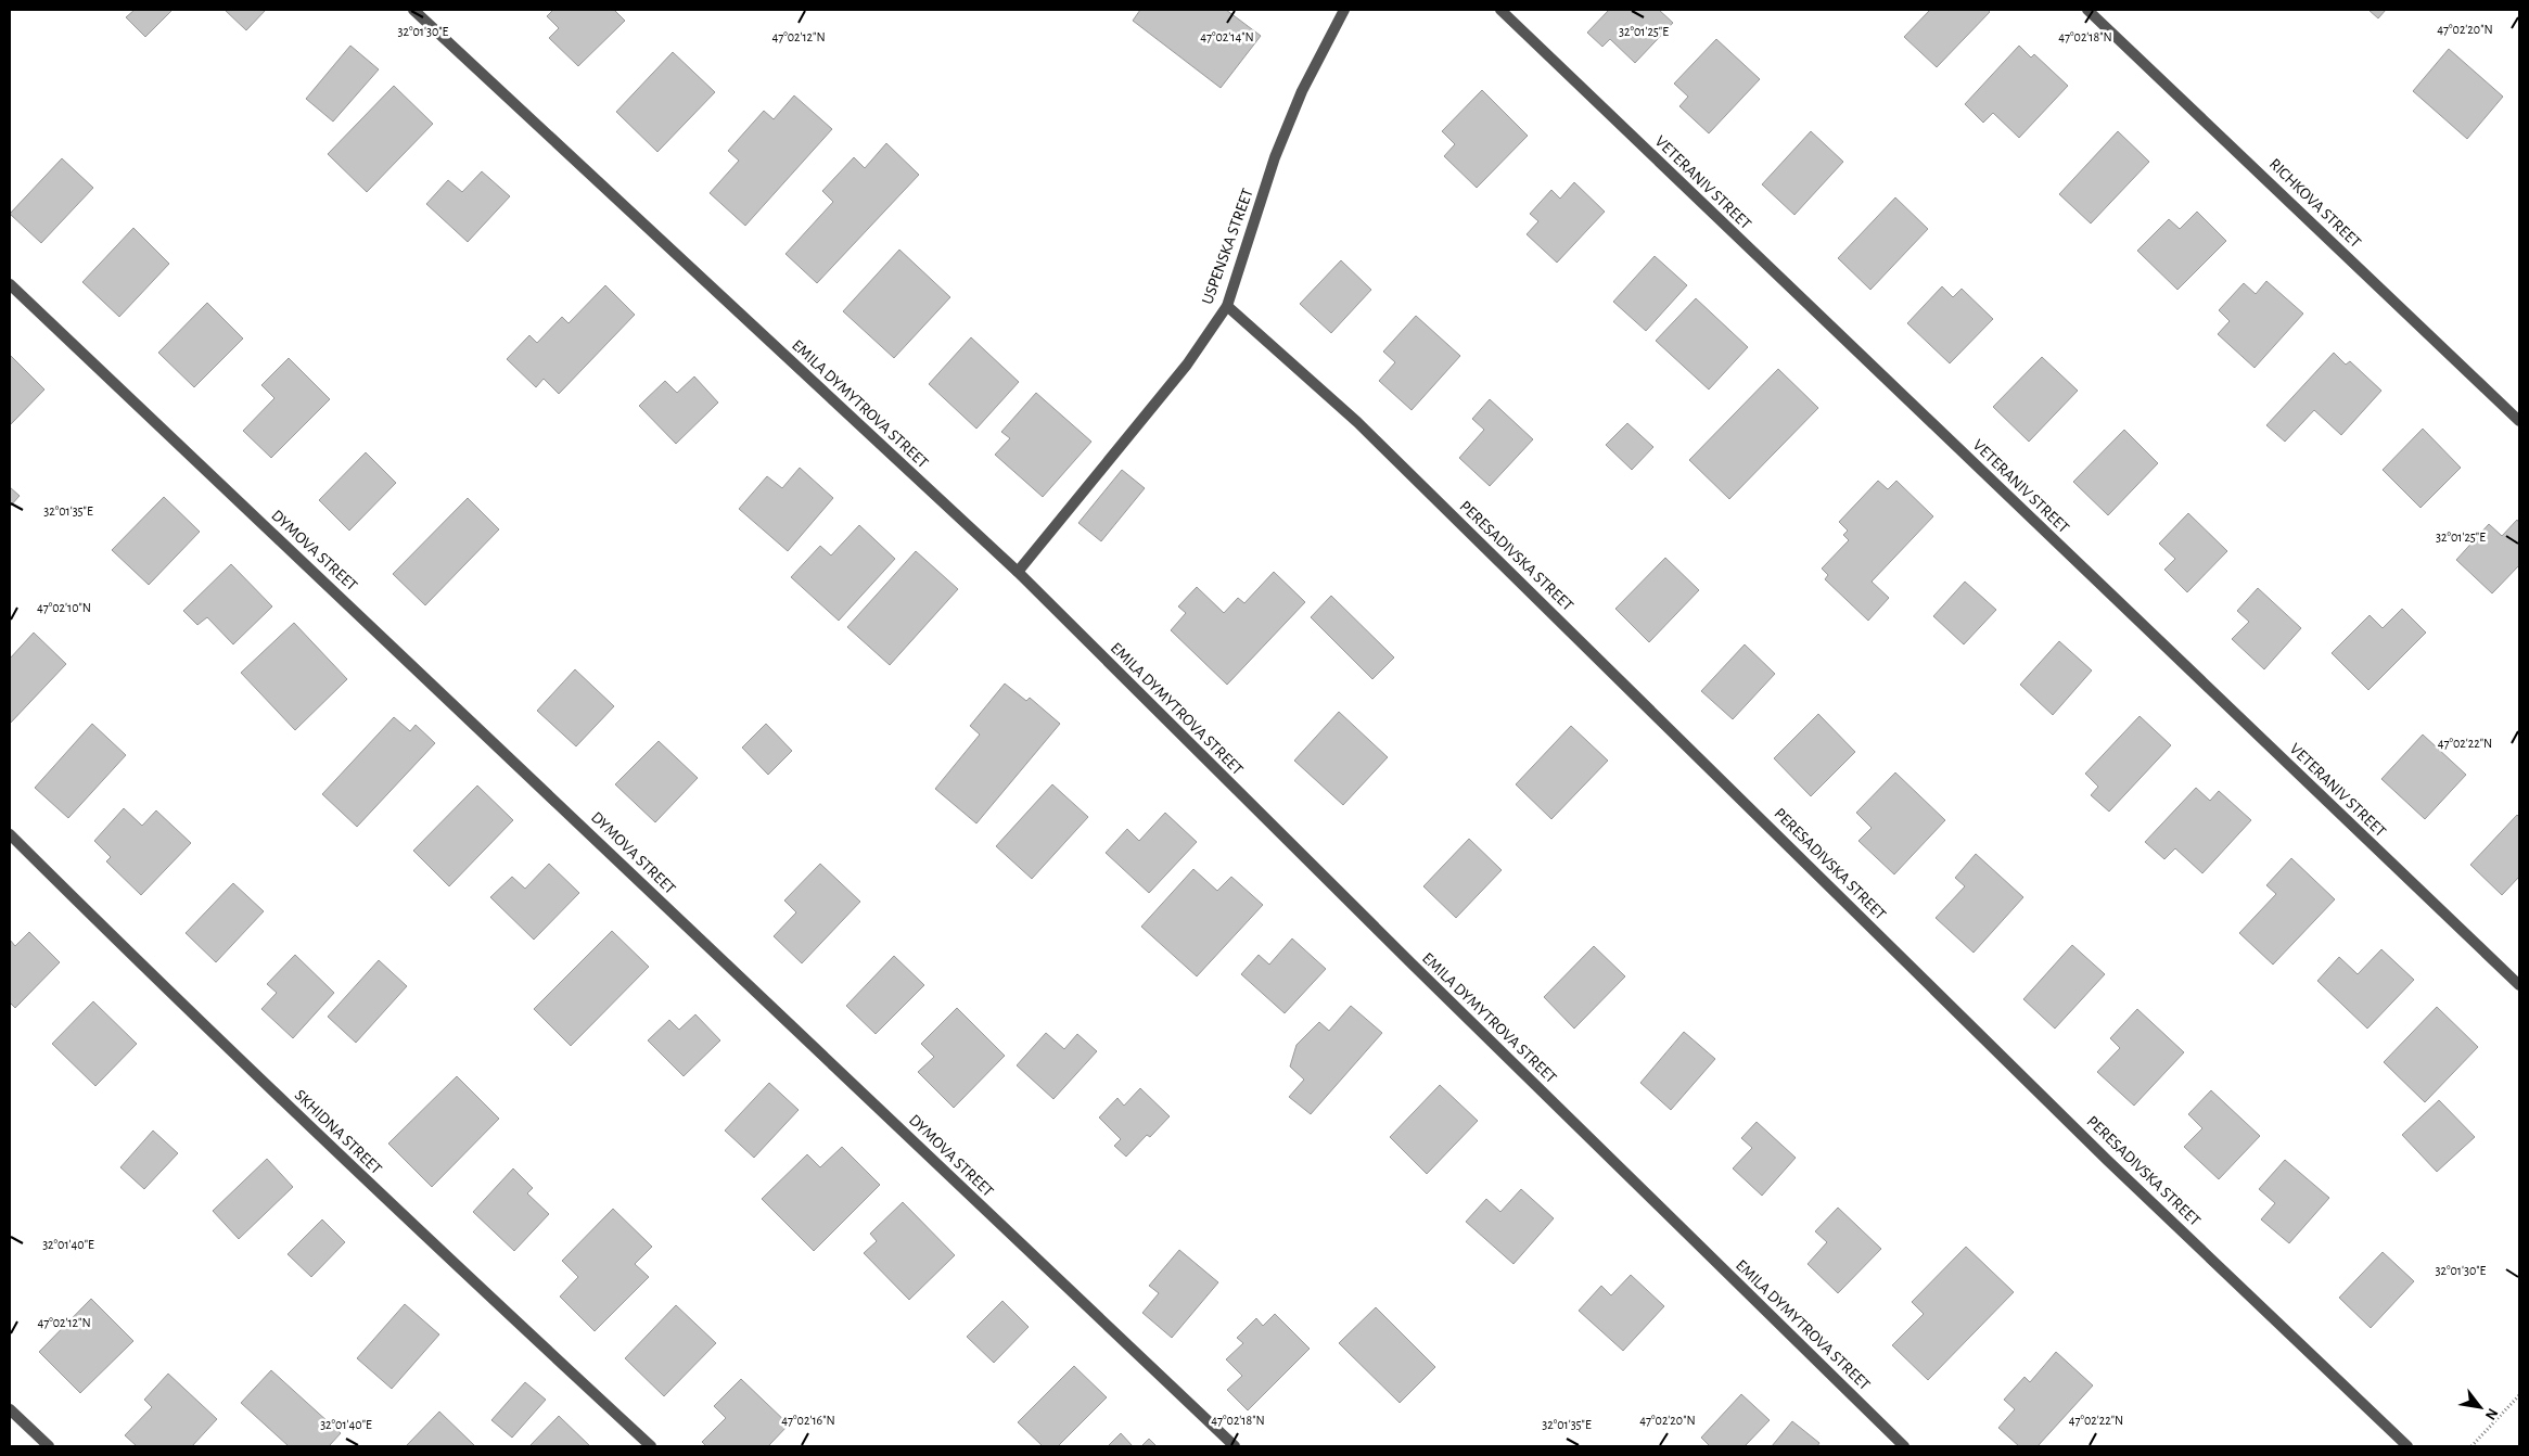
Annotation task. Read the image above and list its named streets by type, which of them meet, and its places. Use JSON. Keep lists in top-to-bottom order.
{
  "streets": {
    "street": [
      "VETERANIV STREET",
      "RICHKOVA STREET",
      "USPENSKA STREET",
      "EMILA DYMYTROVA STREET",
      "DYMOVA STREET",
      "PERESADIVSKA STREET",
      "SKHIDNA STREET"
    ]
  },
  "crossings": [
    ["USPENSKA STREET", "EMILA DYMYTROVA STREET"],
    ["USPENSKA STREET", "PERESADIVSKA STREET"]
  ],
  "north": "bottom right",
  "coordinates": [
    "47°02'20\"N",
    "32°01'30\"E",
    "32°01'25\"E",
    "47°02'14\"N",
    "47°02'18\"N",
    "47°02'12\"N",
    "32°01'35\"E",
    "47°02'10\"N",
    "47°02'22\"N",
    "32°01'40\"E",
    "47°02'16\"N"
  ]
}
